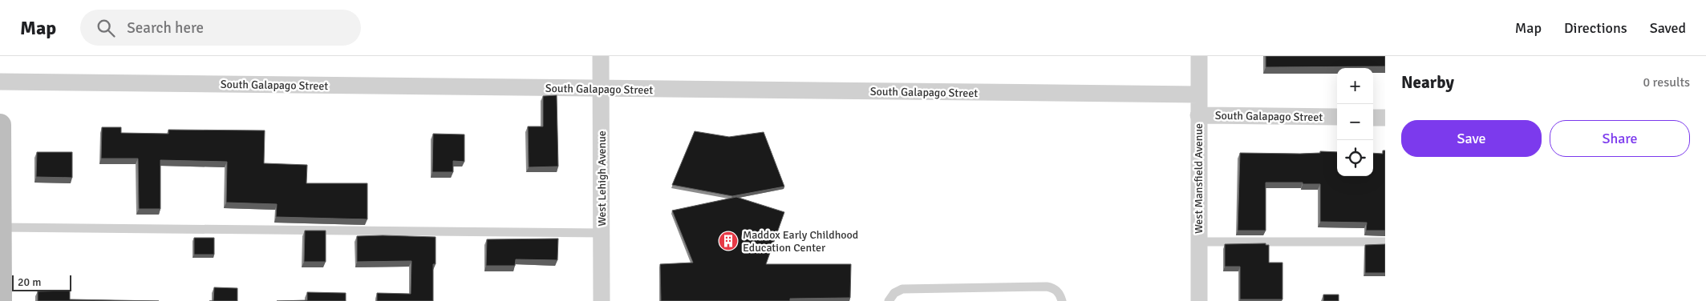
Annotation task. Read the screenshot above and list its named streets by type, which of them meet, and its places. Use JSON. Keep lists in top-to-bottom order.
{
  "streets": {
    "street": ["South Galapago Street", "West Lehigh Avenue", "West Mansfield Avenue"]
  },
  "crossings": [
    ["South Galapago Street", "West Lehigh Avenue"],
    ["South Galapago Street", "West Mansfield Avenue"]
  ],
  "places": {
    "building": ["Maddox Early Childhood Education Center"]
  },
  "scale_bar": "20 m",
  "page": {
    "header": "Map",
    "search": "Search here",
    "nav": ["Map", "Directions", "Saved"],
    "heading": ["Nearby", "0 results"],
    "map_buttons": ["+", "−"],
    "buttons": ["Save", "Share"],
    "scale": "20 m"
  }
}
